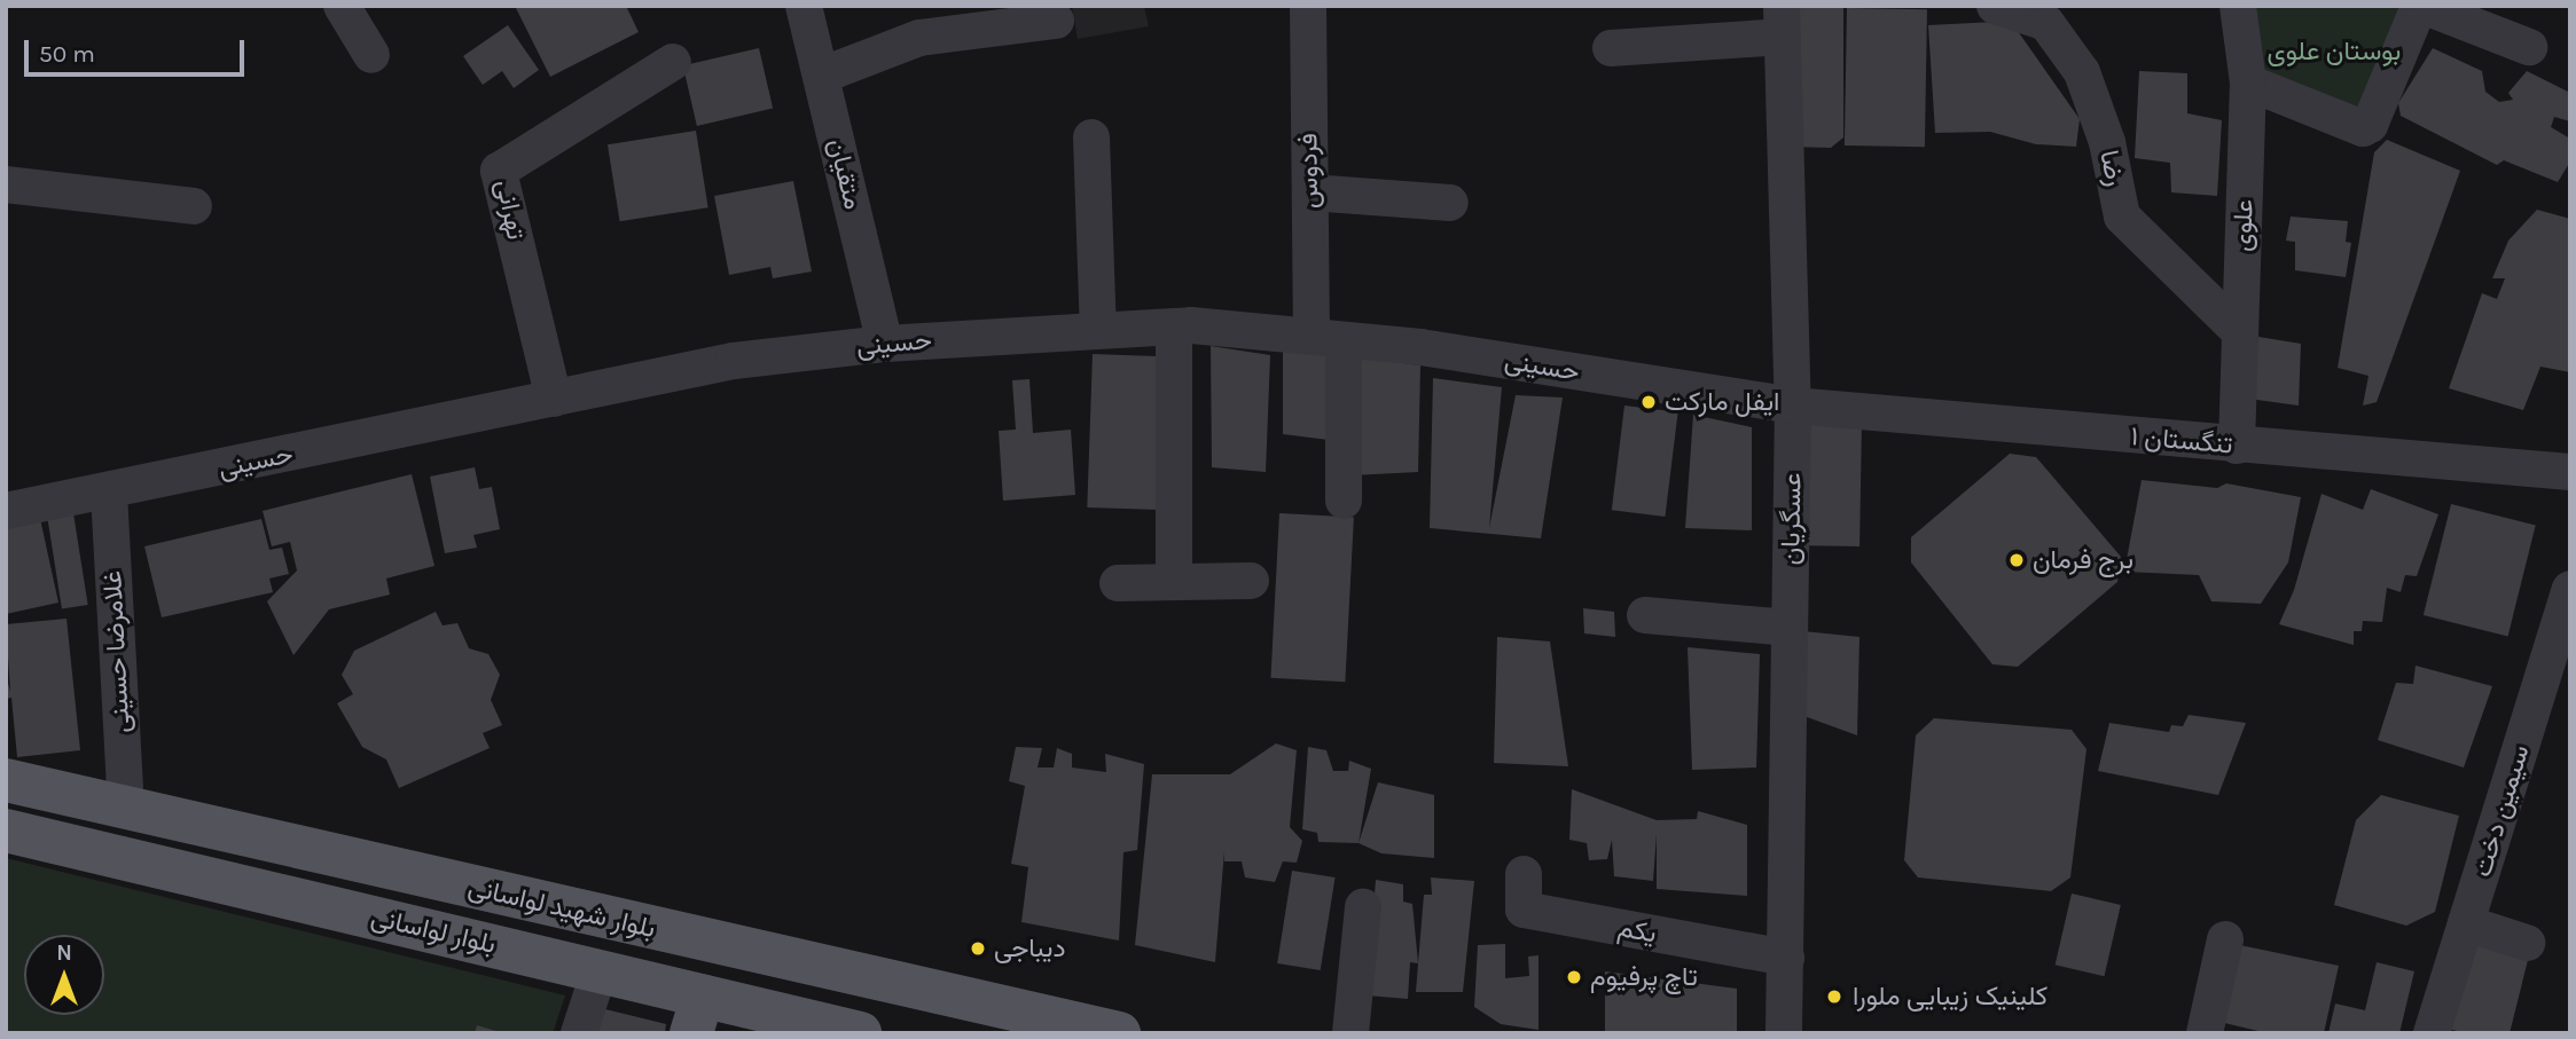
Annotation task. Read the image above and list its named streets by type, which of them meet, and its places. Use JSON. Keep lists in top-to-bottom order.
{
  "streets": {
    "main road": ["بلوار شهید لواسانی", "بلوار لواسانی"],
    "street": [
      "رضا",
      "فردوس",
      "متقیان",
      "تهرانی",
      "علوی",
      "حسینی",
      "تنگستان ۱",
      "عسگریان",
      "غلامرضا حسینی",
      "سیمین دخت",
      "یکم"
    ]
  },
  "crossings": [
    ["رضا", "علوی"],
    ["فردوس", "حسینی"],
    ["متقیان", "حسینی"],
    ["تهرانی", "حسینی"],
    ["علوی", "تنگستان ۱"],
    ["حسینی", "تنگستان ۱"],
    ["حسینی", "عسگریان"],
    ["حسینی", "غلامرضا حسینی"],
    ["تنگستان ۱", "عسگریان"],
    ["عسگریان", "یکم"],
    ["غلامرضا حسینی", "بلوار شهید لواسانی"]
  ],
  "parks": ["بوستان علوی"],
  "places": [
    "ایفل مارکت",
    "برج فرمان",
    "دیباجی",
    "تاچ پرفيوم",
    "کلینیک زیبایی ملورا"
  ],
  "scale_bar": "50 m",
  "north": "top"
}
